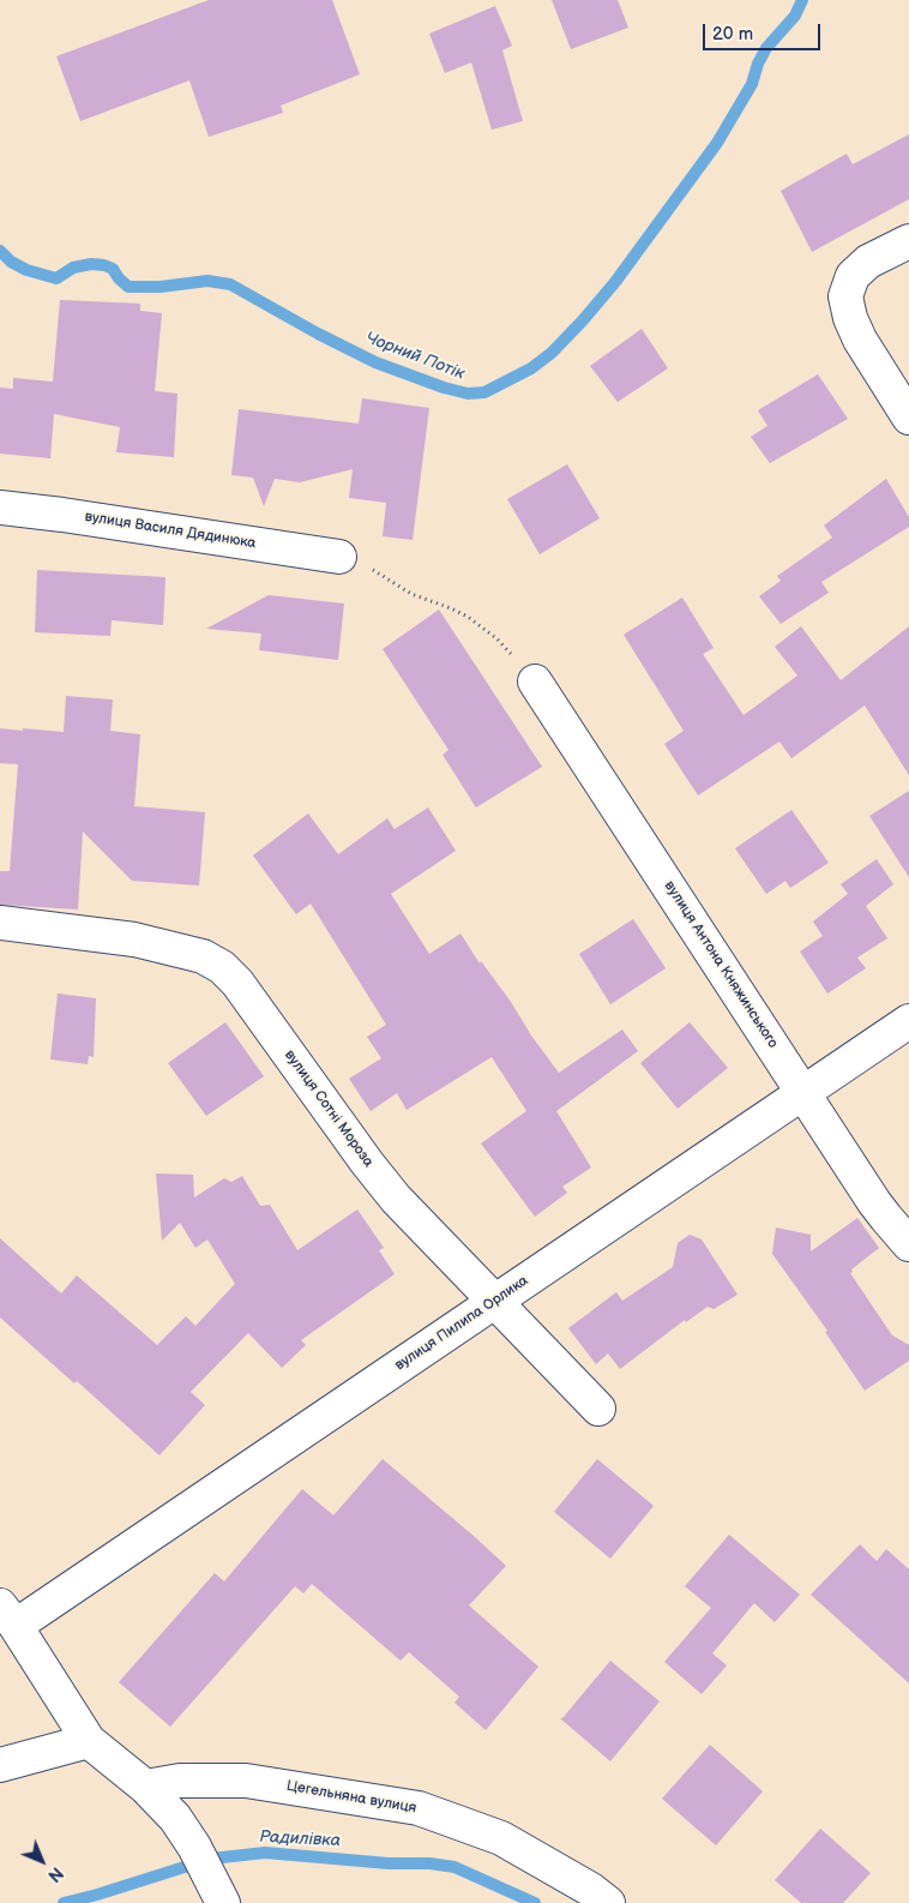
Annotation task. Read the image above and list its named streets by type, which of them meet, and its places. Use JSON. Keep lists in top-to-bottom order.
{
  "streets": {
    "street": [
      "вулиця Василя Дядинюка",
      "вулиця Антона Княжинського",
      "вулиця Сотні Мороза",
      "вулиця Пилипа Орлика",
      "Цегельняна вулиця"
    ]
  },
  "crossings": [
    ["вулиця Антона Княжинського", "вулиця Пилипа Орлика"],
    ["вулиця Сотні Мороза", "вулиця Пилипа Орлика"]
  ],
  "water": ["Чорний Потік", "Радилівка"],
  "scale_bar": "20 m",
  "north": "bottom right"
}
